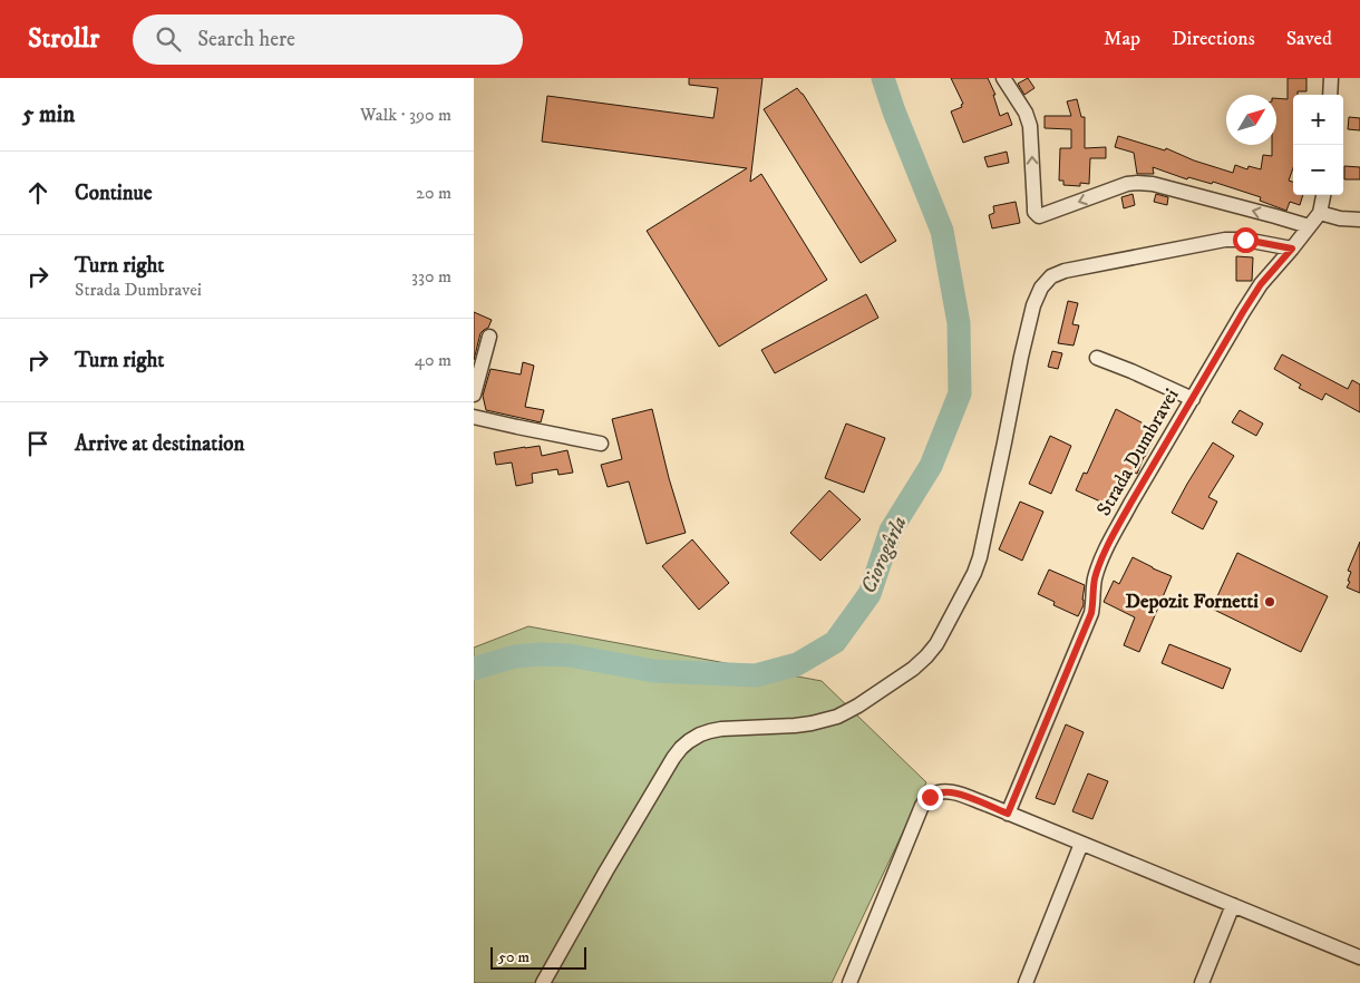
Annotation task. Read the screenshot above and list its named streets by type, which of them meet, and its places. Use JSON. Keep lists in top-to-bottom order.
{
  "streets": {
    "street": ["Strada Dumbravei"]
  },
  "water": ["Ciorogârla"],
  "places": ["Depozit Fornetti"],
  "scale_bar": "50 m",
  "north": "top right",
  "page": {
    "header": "Strollr",
    "search": "Search here",
    "nav": ["Map", "Directions", "Saved"],
    "heading": ["5 min", "Walk · 390 m"],
    "map_buttons": ["+", "−"],
    "list": [
      ["Continue", "20 m"],
      ["Turn right", "Strada Dumbravei", "330 m"],
      ["Turn right", "40 m"],
      "Arrive at destination"
    ],
    "scale": "50 m"
  }
}
